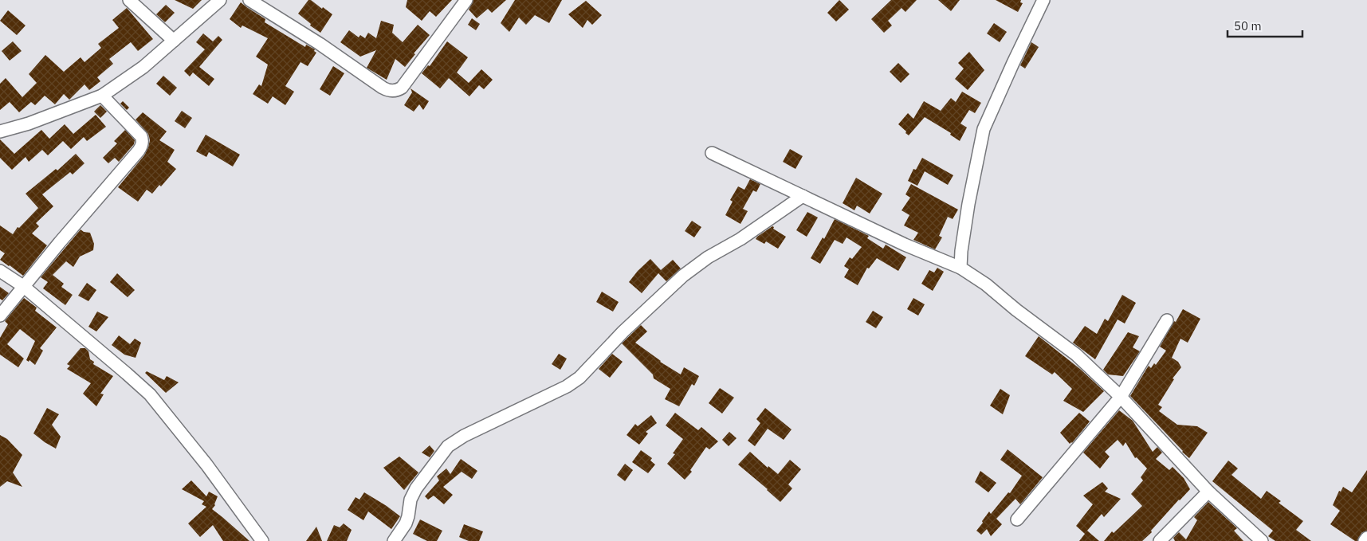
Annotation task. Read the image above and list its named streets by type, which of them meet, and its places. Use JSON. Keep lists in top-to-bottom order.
{
  "scale_bar": "50 m"
}
